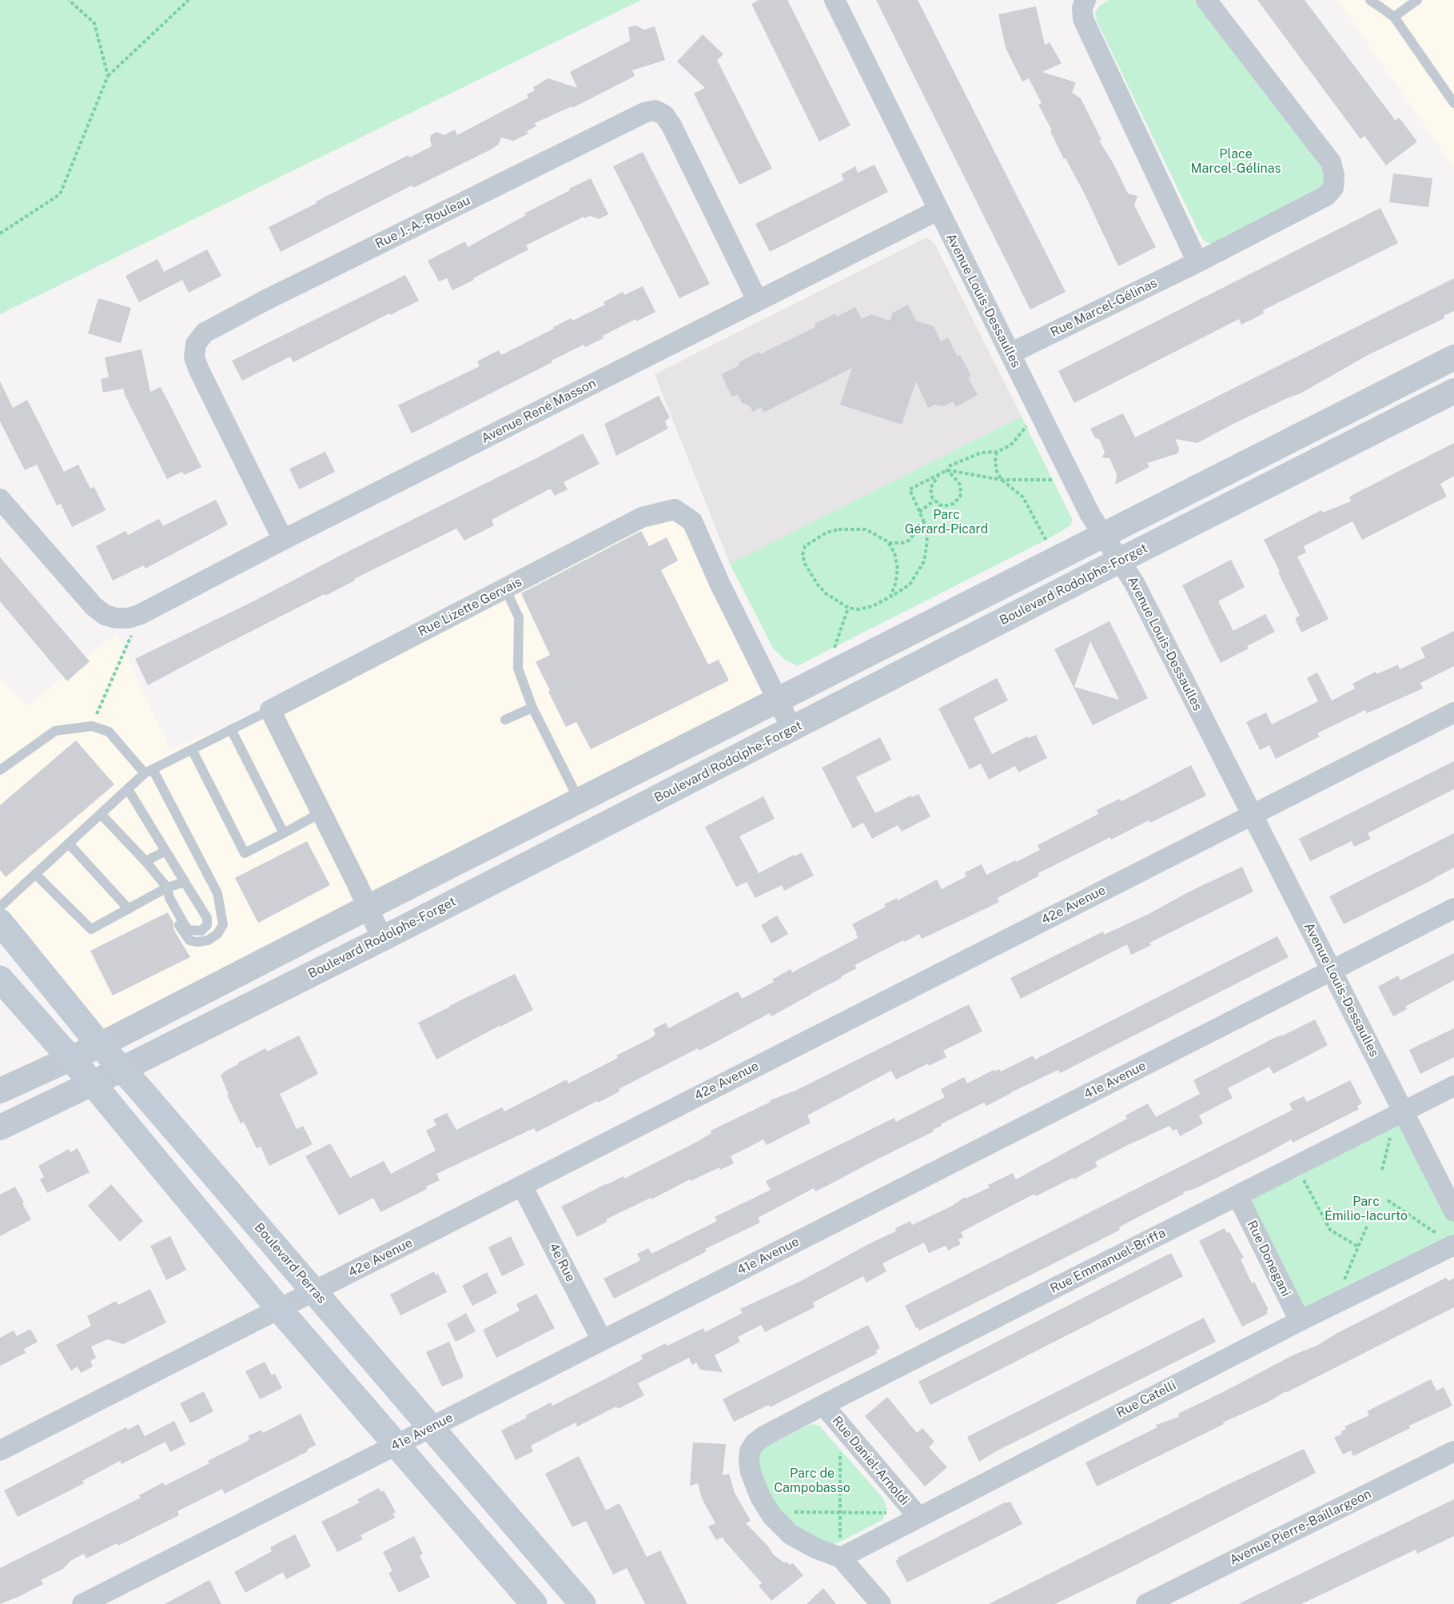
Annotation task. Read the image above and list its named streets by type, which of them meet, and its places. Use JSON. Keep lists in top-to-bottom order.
{
  "streets": {
    "main road": ["Boulevard Perras"],
    "street": [
      "Rue J.-A.-Rouleau",
      "Avenue Louis-Dessaulles",
      "Rue Marcel-Gélinas",
      "Avenue René Masson",
      "Boulevard Rodolphe-Forget",
      "Rue Lizette Gervais",
      "42e Avenue",
      "41e Avenue",
      "Rue Donegani",
      "Rue Emmanuel-Briffa",
      "4e Rue",
      "Rue Catelli",
      "Rue Daniel-Arnoldi",
      "Avenue Pierre-Baillargeon"
    ]
  },
  "crossings": [
    ["Rue J.-A.-Rouleau", "Avenue René Masson"],
    ["Avenue Louis-Dessaulles", "Rue Marcel-Gélinas"],
    ["Avenue Louis-Dessaulles", "Avenue René Masson"],
    ["Avenue Louis-Dessaulles", "Boulevard Rodolphe-Forget"],
    ["Avenue Louis-Dessaulles", "42e Avenue"],
    ["Avenue Louis-Dessaulles", "41e Avenue"],
    ["Avenue Louis-Dessaulles", "Rue Emmanuel-Briffa"],
    ["Boulevard Rodolphe-Forget", "Rue Lizette Gervais"],
    ["Boulevard Rodolphe-Forget", "Boulevard Perras"],
    ["42e Avenue", "4e Rue"],
    ["42e Avenue", "Boulevard Perras"],
    ["41e Avenue", "4e Rue"],
    ["41e Avenue", "Boulevard Perras"],
    ["Rue Donegani", "Rue Emmanuel-Briffa"],
    ["Rue Donegani", "Rue Catelli"],
    ["Rue Emmanuel-Briffa", "Rue Daniel-Arnoldi"],
    ["Rue Catelli", "Rue Daniel-Arnoldi"]
  ],
  "parks": [
    "Place Marcel-Gélinas",
    "Parc Gérard-Picard",
    "Parc Émilio-Iacurto",
    "Parc de Campobasso"
  ]
}
